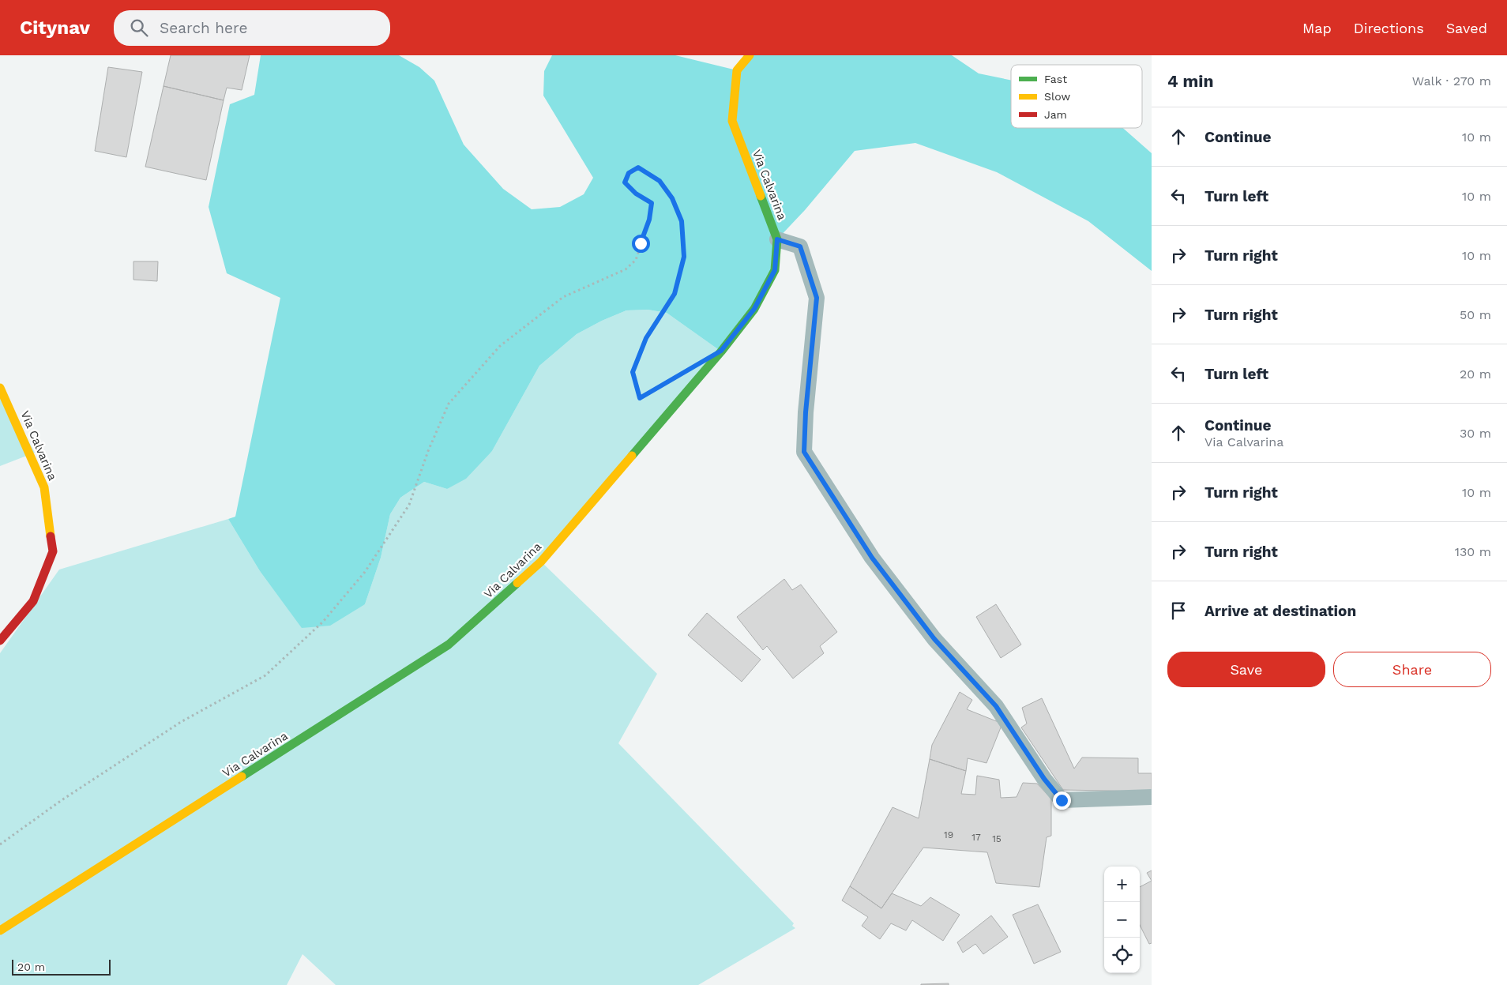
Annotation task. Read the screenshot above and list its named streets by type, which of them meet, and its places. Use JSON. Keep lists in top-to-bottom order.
{
  "streets": {
    "street": ["Via Calvarina"]
  },
  "house_numbers": ["19", "17", "15"],
  "legend": ["Fast", "Slow", "Jam"],
  "scale_bar": "20 m",
  "page": {
    "header": "Citynav",
    "search": "Search here",
    "nav": ["Map", "Directions", "Saved"],
    "heading": ["4 min", "Walk · 270 m"],
    "list": [
      ["Continue", "10 m"],
      ["Turn left", "10 m"],
      ["Turn right", "10 m"],
      ["Turn right", "50 m"],
      ["Turn left", "20 m"],
      ["Continue", "Via Calvarina", "30 m"],
      ["Turn right", "10 m"],
      ["Turn right", "130 m"],
      "Arrive at destination"
    ],
    "buttons": ["Save", "Share"],
    "map_buttons": ["+", "−"],
    "scale": "20 m"
  }
}
